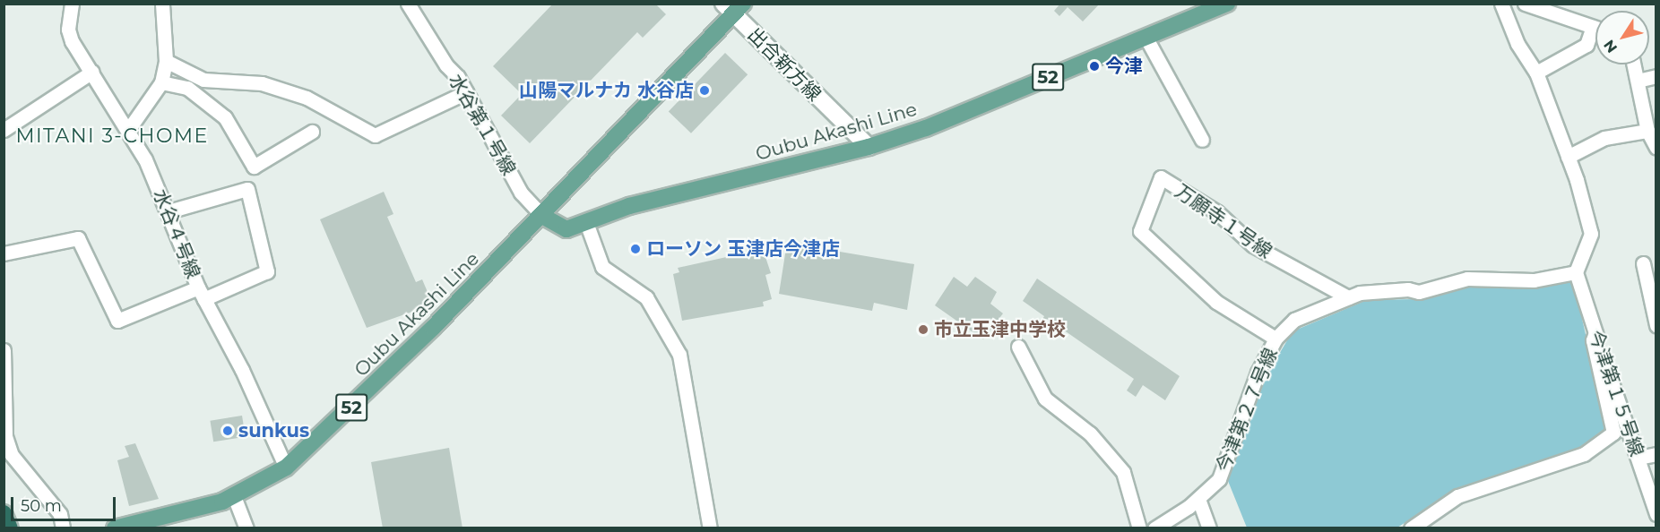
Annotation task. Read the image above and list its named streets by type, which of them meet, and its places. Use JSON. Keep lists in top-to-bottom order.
{
  "streets": {
    "main road": ["52", "Oubu Akashi Line"],
    "street": [
      "出合新方線",
      "水谷第１号線",
      "万願寺１号線",
      "水谷４号線",
      "今津第１５号線",
      "今津第２７号線"
    ]
  },
  "crossings": [
    ["出合新方線", "Oubu Akashi Line"],
    ["水谷第１号線", "Oubu Akashi Line"],
    ["Oubu Akashi Line", "水谷４号線"],
    ["万願寺１号線", "今津第２７号線"],
    ["今津第１５号線", "今津第２７号線"]
  ],
  "districts": ["MITANI 3-CHOME"],
  "places": [
    "今津",
    "山陽マルナカ 水谷店",
    "ローソン 玉津店今津店",
    "市立玉津中学校",
    "sunkus"
  ],
  "scale_bar": "50 m",
  "north": "bottom left"
}
